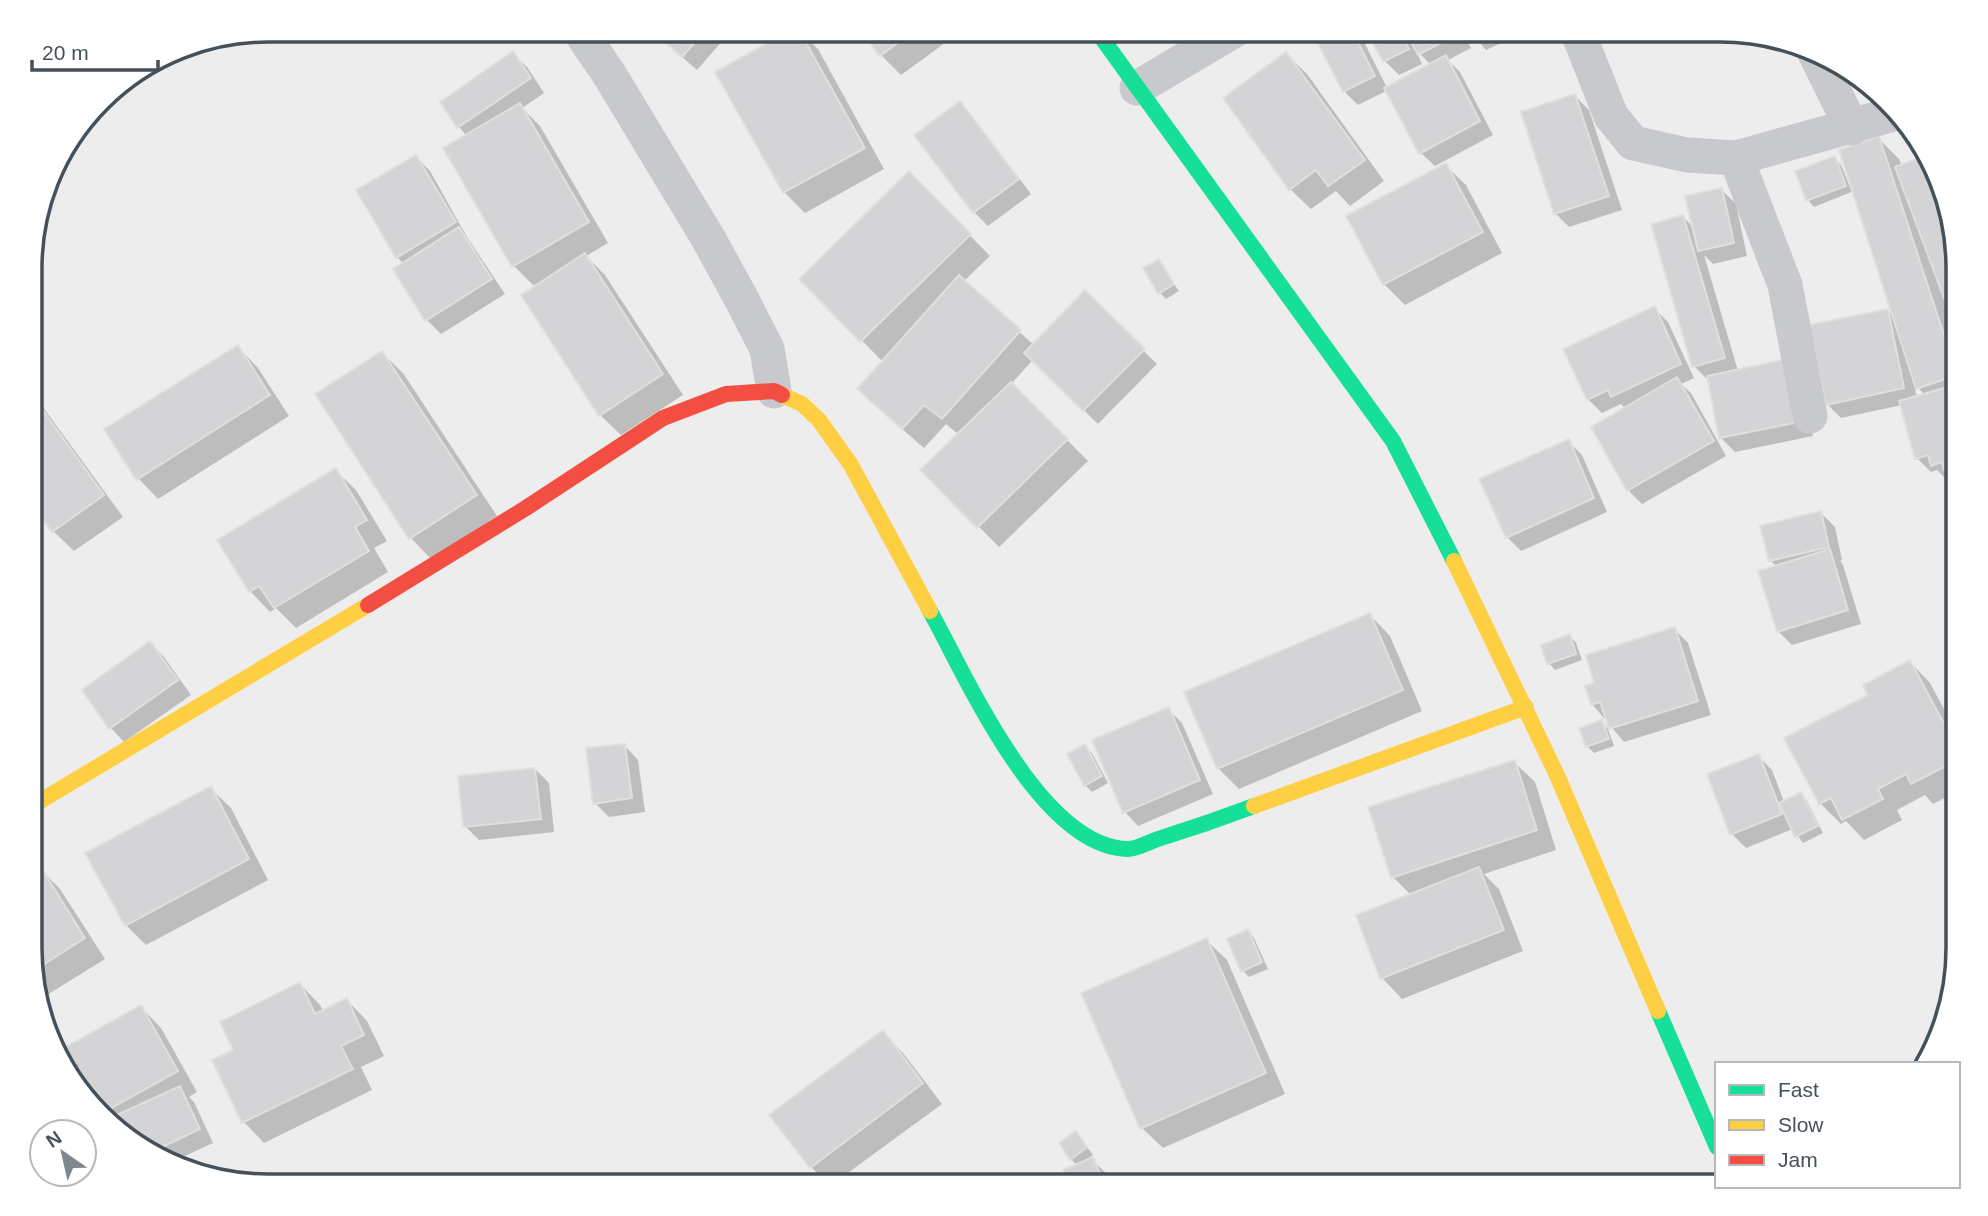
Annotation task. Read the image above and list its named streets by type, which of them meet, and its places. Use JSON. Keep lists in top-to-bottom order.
{
  "legend": ["Fast", "Slow", "Jam"],
  "scale_bar": "20 m",
  "north": "top left"
}
